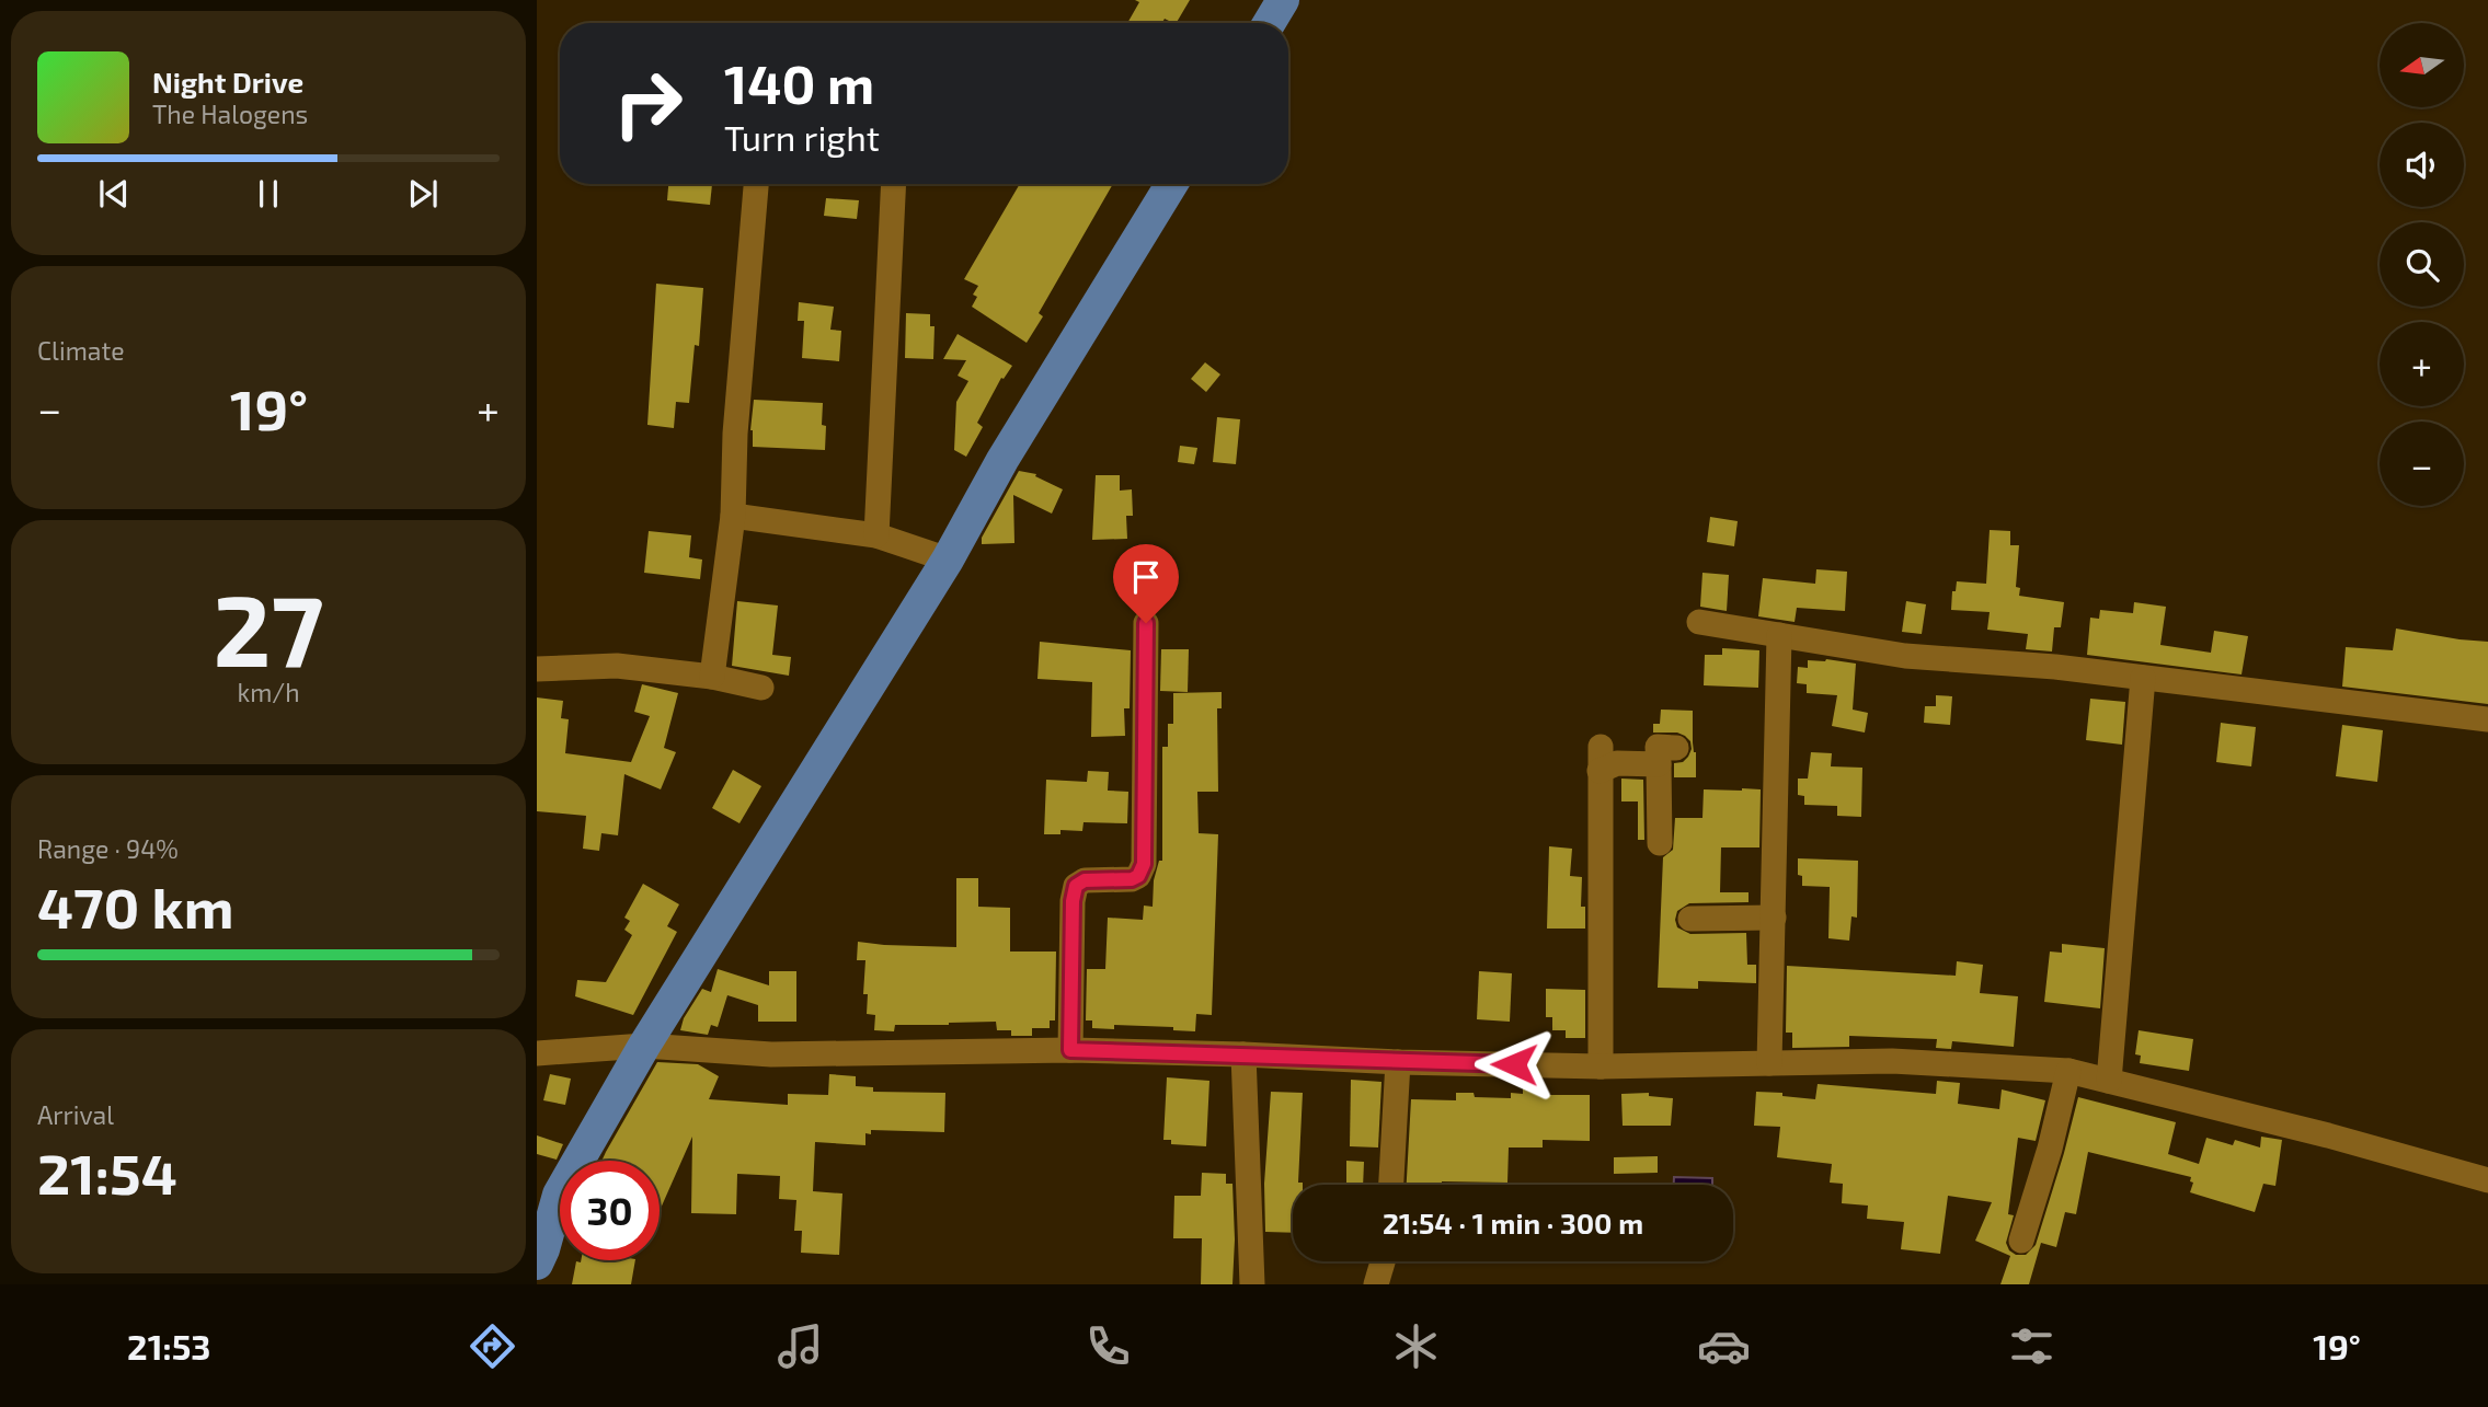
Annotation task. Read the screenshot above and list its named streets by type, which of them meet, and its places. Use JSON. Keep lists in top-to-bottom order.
{
  "north": "left",
  "page": {
    "map_buttons": ["+", "−"],
    "turn": ["140 m", "Turn right"],
    "song": ["Night Drive", "The Halogens"],
    "tile": [
      "Climate",
      ["27", "km/h"],
      ["Range · 94%", "470 km"],
      ["Arrival", "21:54"]
    ],
    "heat": ["−", "19°", "+"],
    "limit": "30",
    "trip": "21:54 · 1 min · 300 m",
    "tabs": ["21:53", "19°"]
  }
}
